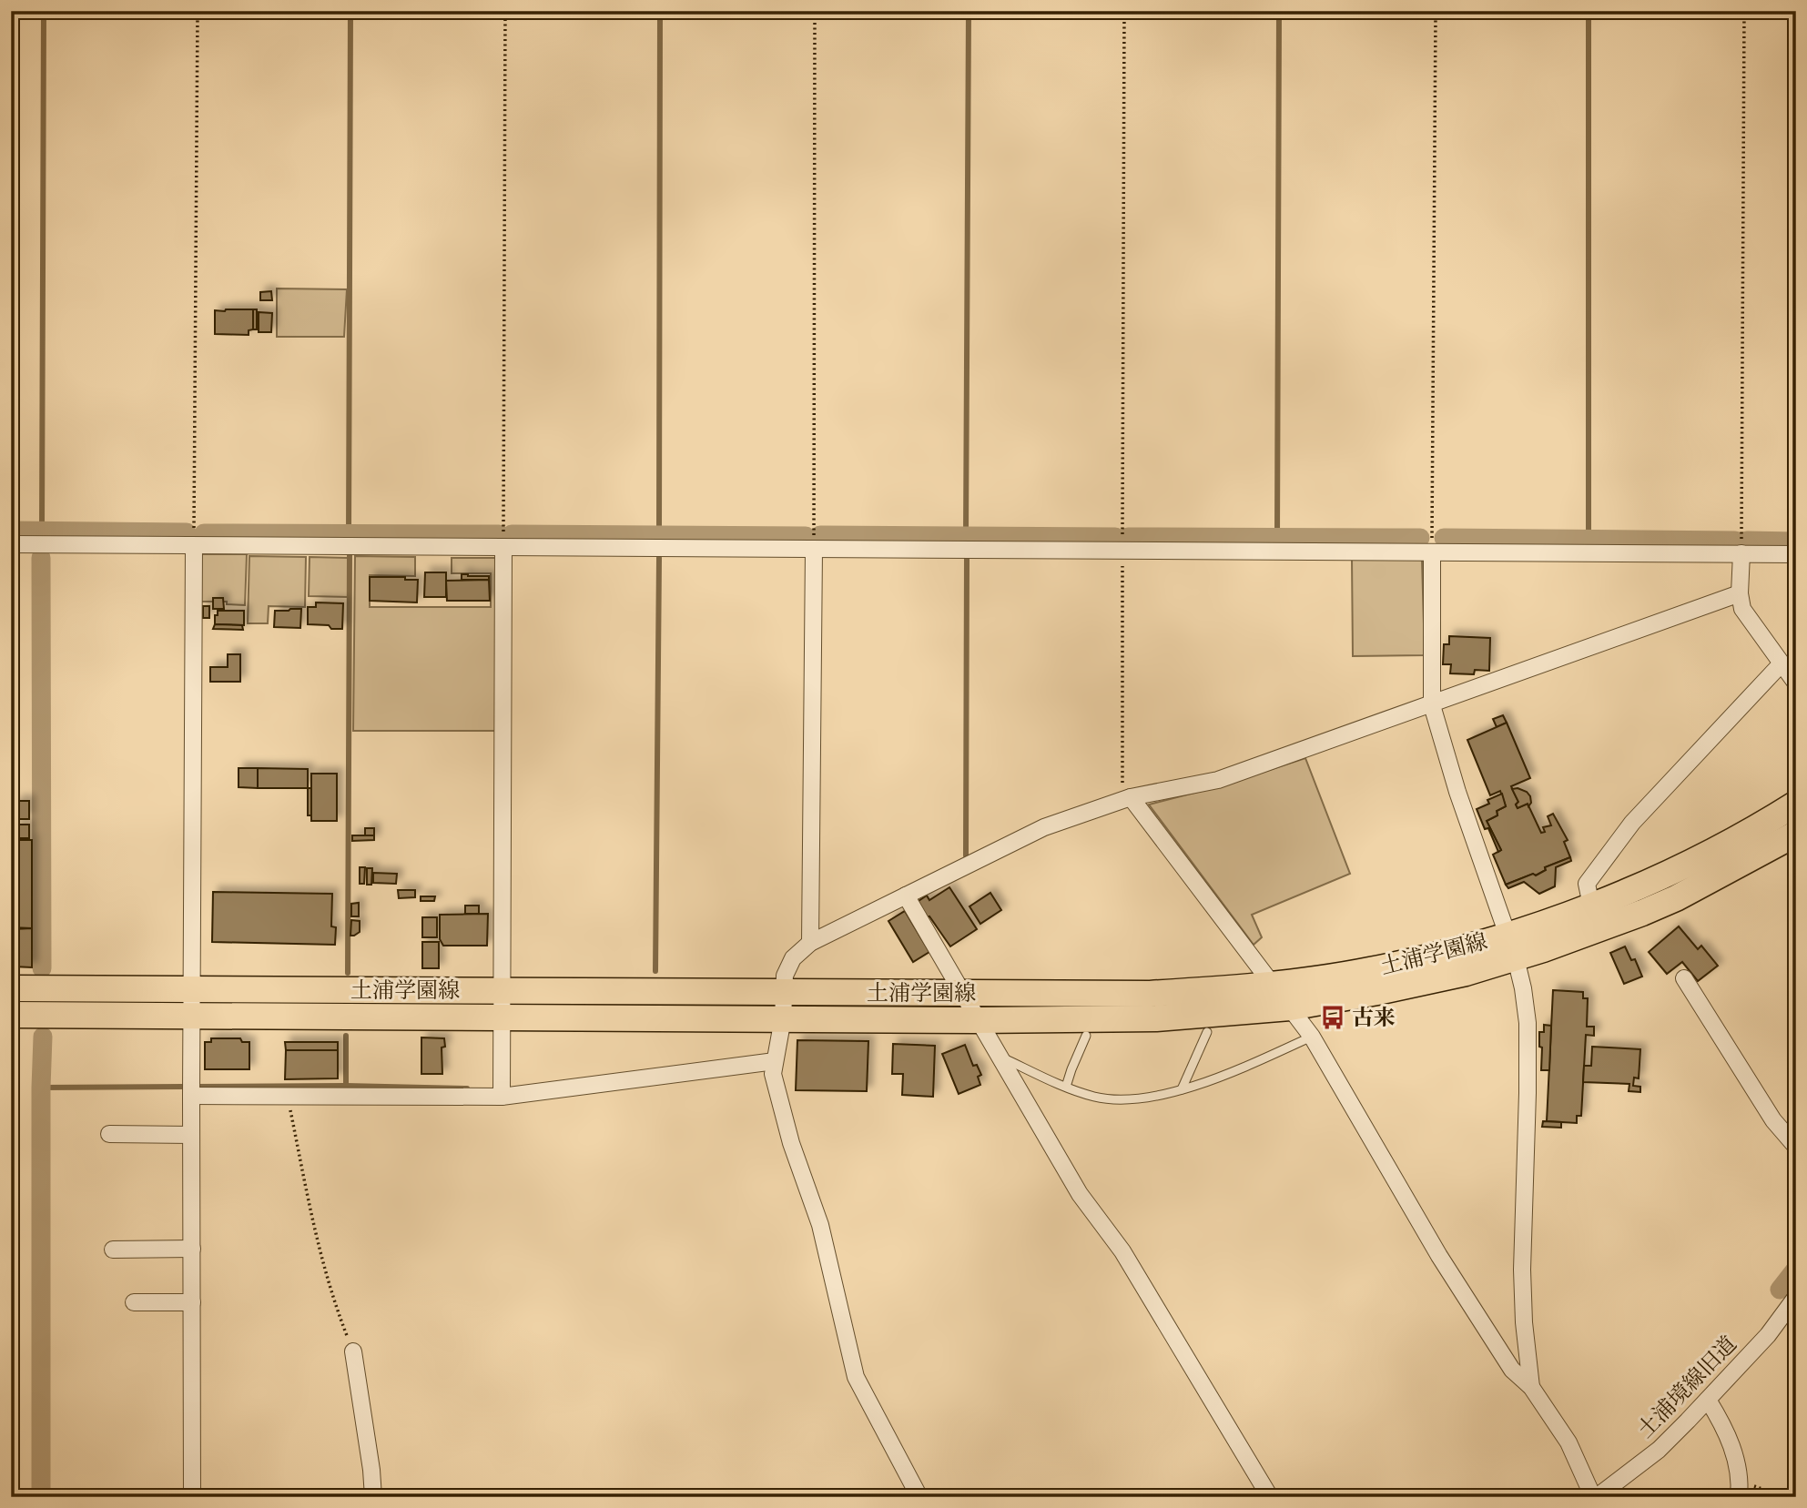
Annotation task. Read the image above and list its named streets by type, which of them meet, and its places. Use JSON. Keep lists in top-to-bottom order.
{
  "streets": {
    "main road": ["土浦学園線"],
    "street": ["土浦境線旧道"]
  },
  "places": {
    "bus stop": ["古来"]
  }
}
